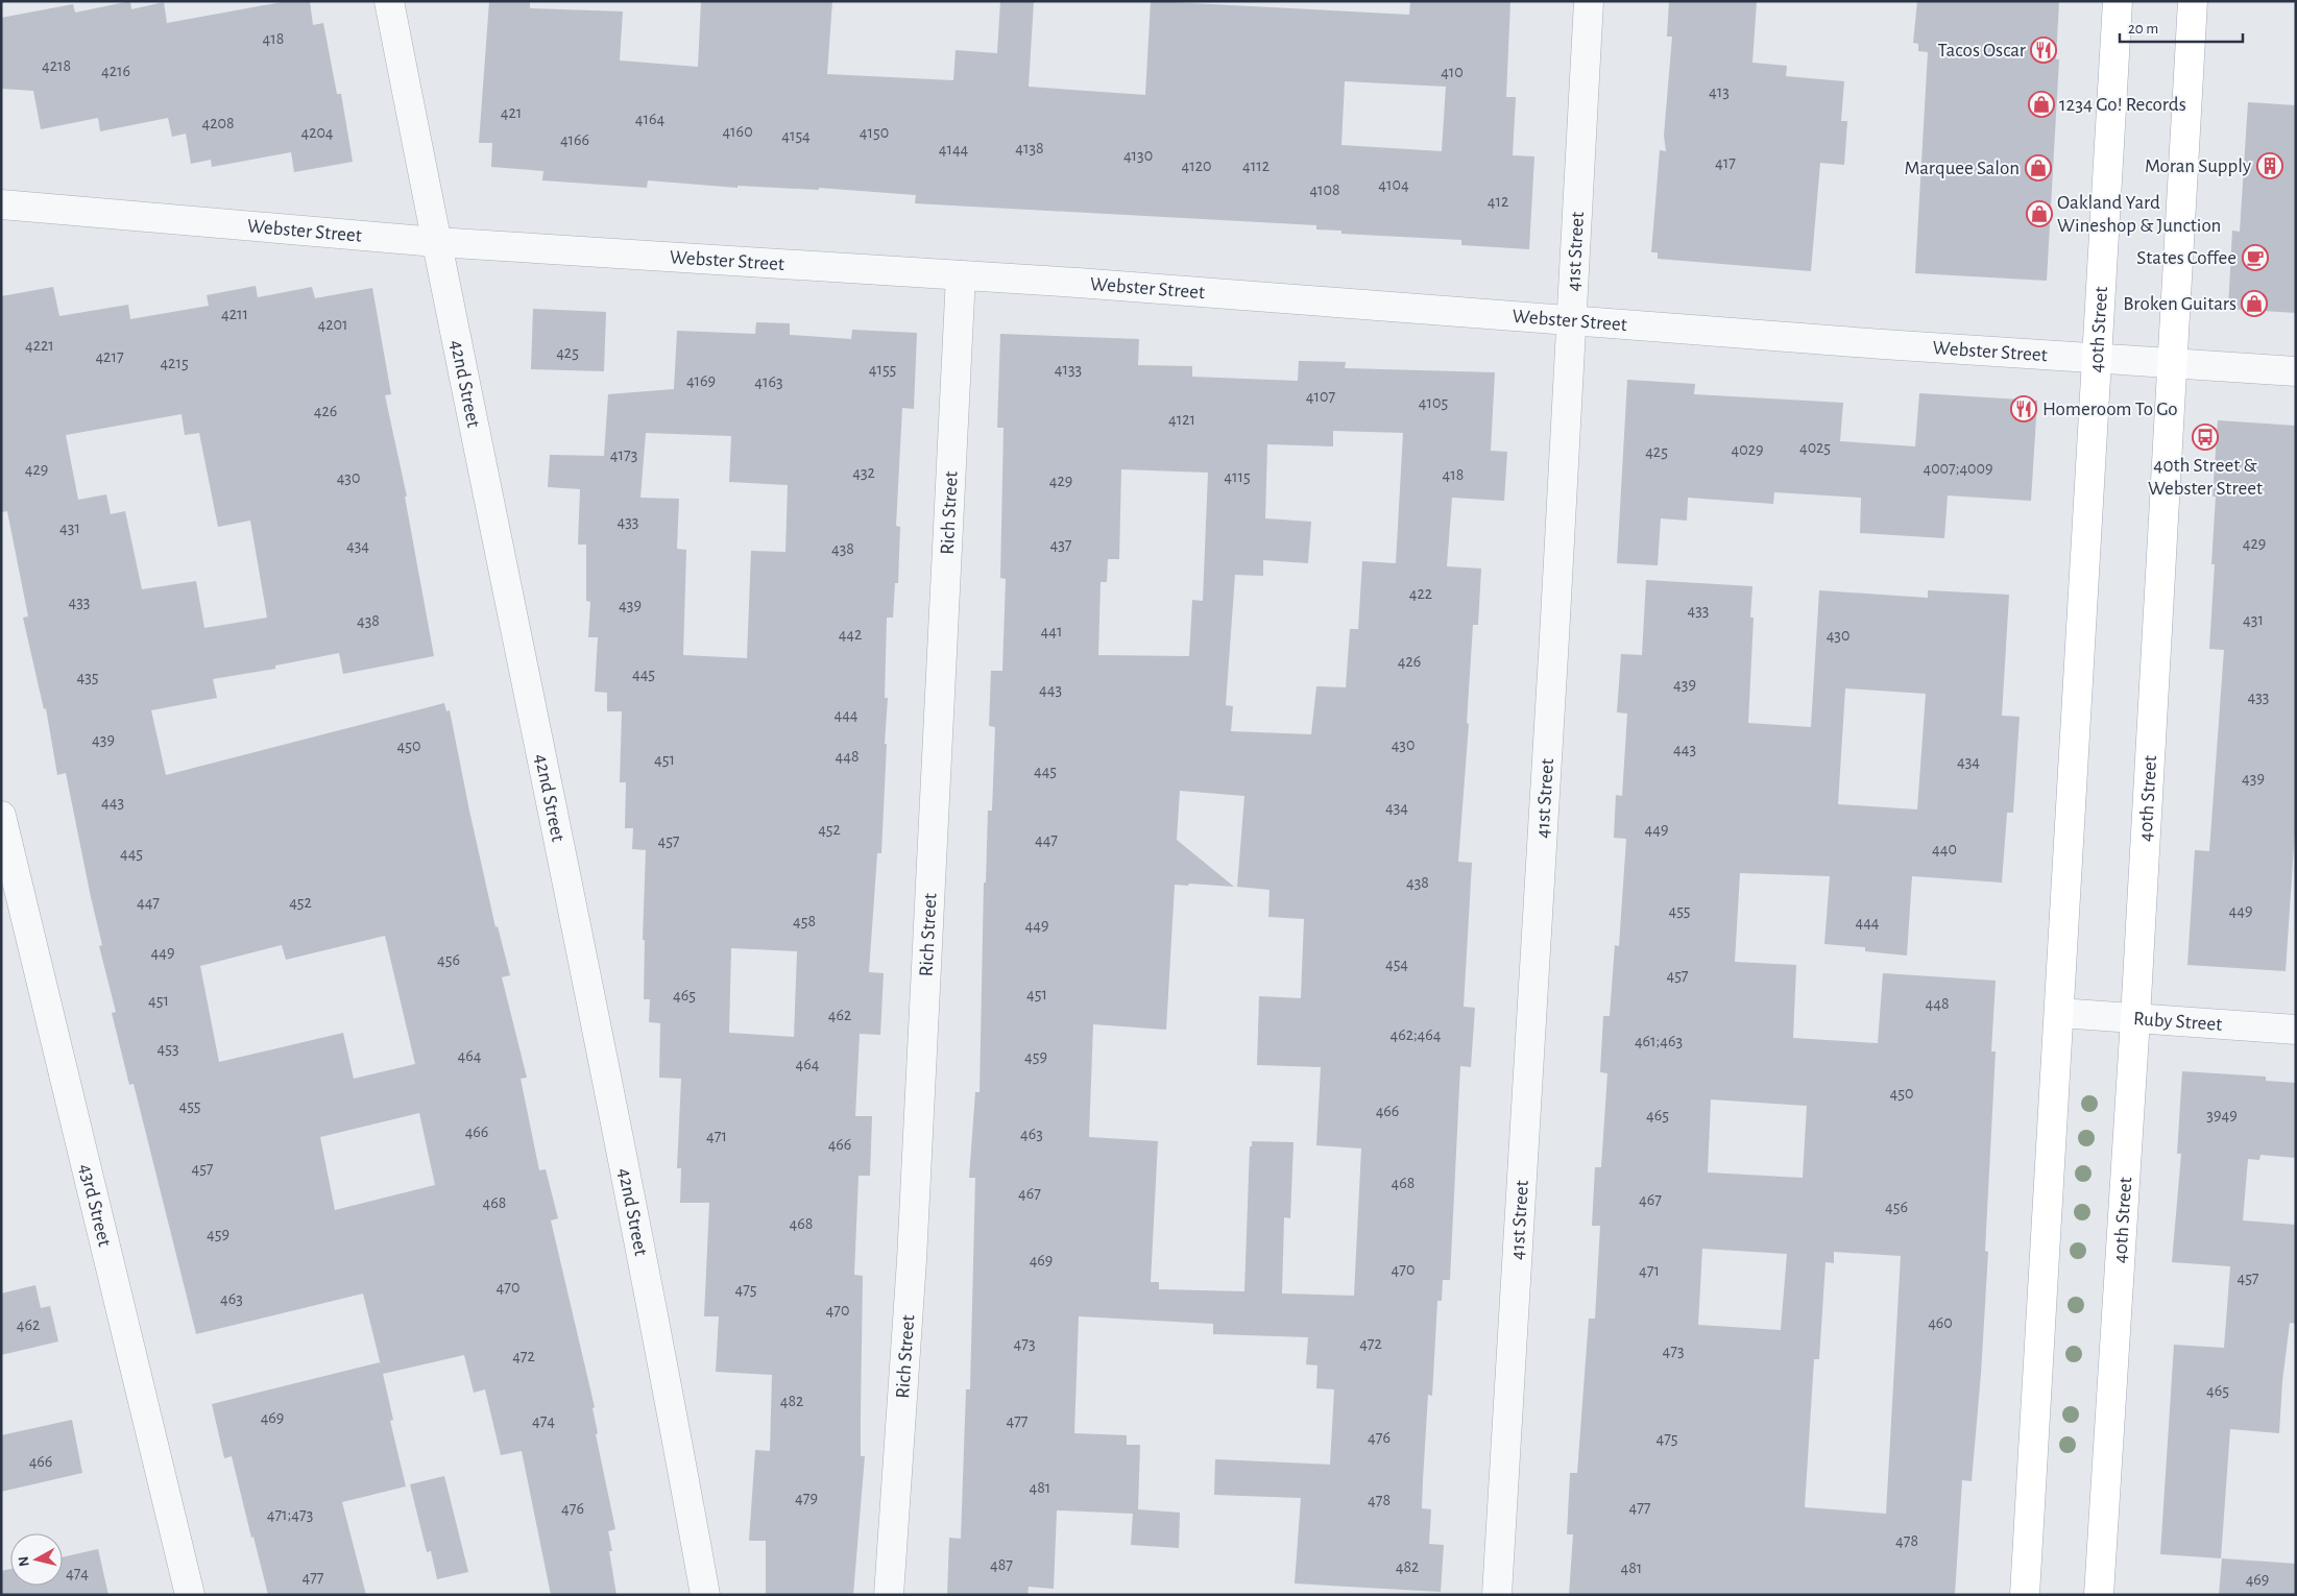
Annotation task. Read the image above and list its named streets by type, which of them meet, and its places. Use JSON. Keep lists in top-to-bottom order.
{
  "streets": {
    "main road": ["40th Street"],
    "street": [
      "Webster Street",
      "41st Street",
      "42nd Street",
      "Rich Street",
      "Ruby Street",
      "43rd Street"
    ]
  },
  "crossings": [
    ["Webster Street", "41st Street"],
    ["Webster Street", "40th Street"],
    ["Webster Street", "42nd Street"],
    ["Webster Street", "Rich Street"],
    ["40th Street", "Ruby Street"]
  ],
  "places": {
    "restaurant": ["Tacos Oscar", "Homeroom To Go"],
    "shop": [
      "1234 Go! Records",
      "Marquee Salon",
      "Oakland Yard Wineshop & Junction",
      "Broken Guitars"
    ],
    "building": ["Moran Supply"],
    "cafe": ["States Coffee"],
    "bus stop": ["40th Street & Webster Street"]
  },
  "house_numbers": [
    "418",
    "4218",
    "4216",
    "410",
    "413",
    "421",
    "4164",
    "4208",
    "4160",
    "4204",
    "4150",
    "4154",
    "4166",
    "4138",
    "4144",
    "4130",
    "417",
    "4120",
    "4112",
    "4104",
    "4108",
    "412",
    "4211",
    "4201",
    "4221",
    "425",
    "4217",
    "4215",
    "4155",
    "4133",
    "4169",
    "4163",
    "4107",
    "4105",
    "426",
    "4121",
    "4025",
    "4029",
    "425",
    "4173",
    "4007;4009",
    "429",
    "432",
    "418",
    "4115",
    "430",
    "429",
    "433",
    "431",
    "429",
    "437",
    "434",
    "438",
    "422",
    "433",
    "439",
    "433",
    "431",
    "438",
    "441",
    "442",
    "430",
    "426",
    "445",
    "435",
    "439",
    "443",
    "433",
    "444",
    "439",
    "430",
    "450",
    "443",
    "448",
    "451",
    "434",
    "445",
    "439",
    "443",
    "434",
    "452",
    "449",
    "447",
    "457",
    "440",
    "445",
    "438",
    "447",
    "452",
    "455",
    "449",
    "458",
    "444",
    "449",
    "449",
    "456",
    "454",
    "457",
    "451",
    "465",
    "451",
    "448",
    "462",
    "462;464",
    "461;463",
    "453",
    "464",
    "459",
    "464",
    "450",
    "455",
    "466",
    "465",
    "3949",
    "466",
    "463",
    "471",
    "466",
    "457",
    "468",
    "467",
    "467",
    "468",
    "456",
    "468",
    "459",
    "469",
    "470",
    "471",
    "457",
    "470",
    "475",
    "463",
    "470",
    "460",
    "462",
    "473",
    "472",
    "473",
    "472",
    "465",
    "482",
    "469",
    "474",
    "477",
    "476",
    "475",
    "466",
    "481",
    "479",
    "478",
    "477",
    "476",
    "471;473",
    "478",
    "487",
    "482",
    "481",
    "474",
    "477",
    "469"
  ],
  "scale_bar": "20 m",
  "north": "left"
}
